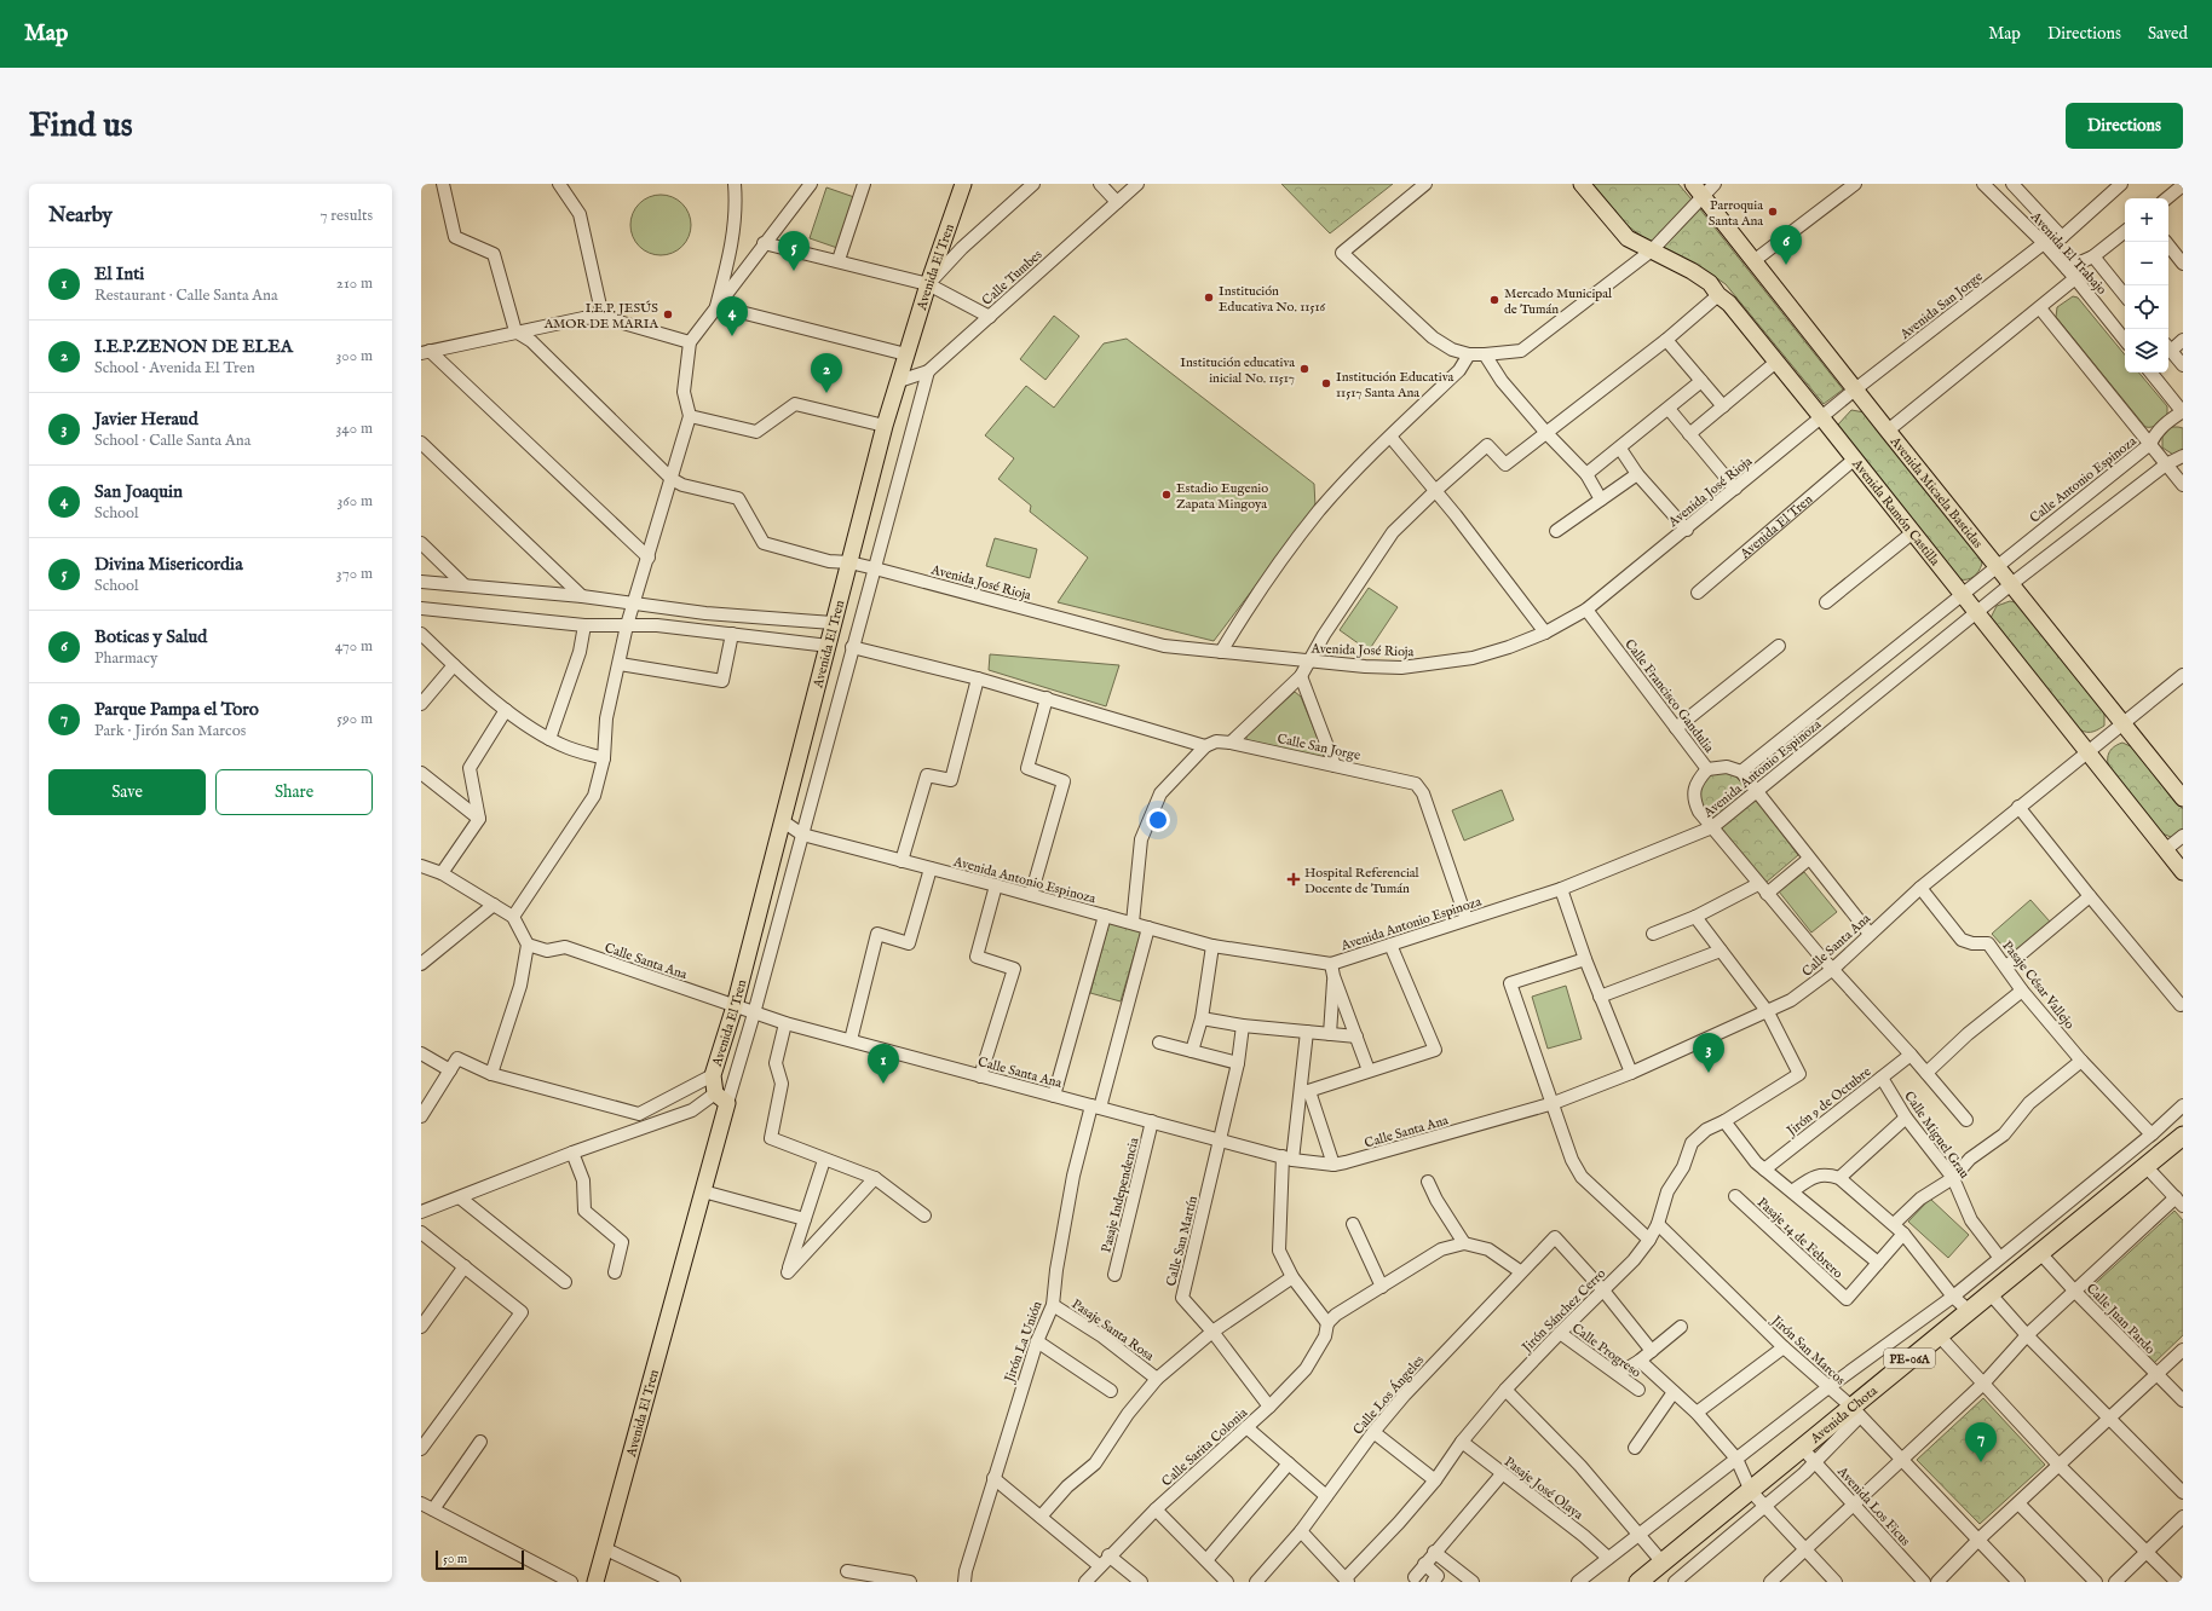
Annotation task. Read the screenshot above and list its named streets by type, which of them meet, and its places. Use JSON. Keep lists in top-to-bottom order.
{
  "streets": {
    "highway": ["PE-06A", "Avenida Chota"],
    "main road": ["Avenida El Tren", "Avenida Micaela Bastidas", "Avenida Ramón Castilla"],
    "street": [
      "Avenida El Trabajo",
      "Calle Tumbes",
      "Avenida San Jorge",
      "Calle Antonio Espinoza",
      "Avenida José Rioja",
      "Calle Francisco Gandulia",
      "Calle San Jorge",
      "Avenida Antonio Espinoza",
      "Calle Santa Ana",
      "Pasaje César Vallejo",
      "Jirón 9 de Octubre",
      "Calle Miguel Grau",
      "Pasaje Independencia",
      "Pasaje 14 de Febrero",
      "Calle San Martín",
      "Jirón Sánchez Cerro",
      "Calle Juan Pardo",
      "Pasaje Santa Rosa",
      "Jirón La Unión",
      "Calle Progreso",
      "Jirón San Marcos",
      "Calle Los Ángeles",
      "Calle Sarita Colonia",
      "Pasaje José Olaya",
      "Avenida Los Ficus"
    ]
  },
  "crossings": [
    ["Avenida El Trabajo", "Avenida San Jorge"],
    ["Avenida El Tren", "Calle Tumbes"],
    ["Avenida El Tren", "Avenida José Rioja"],
    ["Avenida El Tren", "Avenida Ramón Castilla"],
    ["Avenida El Tren", "Calle San Jorge"],
    ["Avenida El Tren", "Avenida Antonio Espinoza"],
    ["Avenida El Tren", "Calle Santa Ana"],
    ["Avenida San Jorge", "Avenida José Rioja"],
    ["Avenida San Jorge", "Avenida Micaela Bastidas"],
    ["Calle Antonio Espinoza", "Avenida Micaela Bastidas"],
    ["Calle Antonio Espinoza", "Avenida Ramón Castilla"],
    ["Calle Antonio Espinoza", "Avenida Antonio Espinoza"],
    ["Avenida José Rioja", "Avenida Micaela Bastidas"],
    ["Avenida José Rioja", "Avenida Ramón Castilla"],
    ["Avenida José Rioja", "Calle Francisco Gandulia"],
    ["Avenida Micaela Bastidas", "Avenida Antonio Espinoza"],
    ["Avenida Micaela Bastidas", "Calle Santa Ana"],
    ["Avenida Ramón Castilla", "Avenida Antonio Espinoza"],
    ["Avenida Ramón Castilla", "Calle Santa Ana"],
    ["Calle Francisco Gandulia", "Avenida Antonio Espinoza"],
    ["Calle San Jorge", "Avenida Antonio Espinoza"],
    ["Avenida Antonio Espinoza", "Jirón La Unión"],
    ["Calle Santa Ana", "Pasaje César Vallejo"],
    ["Calle Santa Ana", "Pasaje Independencia"],
    ["Calle Santa Ana", "Calle San Martín"],
    ["Calle Santa Ana", "Jirón Sánchez Cerro"],
    ["Calle Santa Ana", "Jirón La Unión"],
    ["Jirón 9 de Octubre", "Calle Miguel Grau"],
    ["Calle San Martín", "Calle Sarita Colonia"],
    ["Jirón Sánchez Cerro", "Calle Progreso"],
    ["Jirón Sánchez Cerro", "Jirón San Marcos"],
    ["Jirón Sánchez Cerro", "Calle Los Ángeles"],
    ["Jirón Sánchez Cerro", "Pasaje José Olaya"],
    ["Calle Juan Pardo", "Avenida Chota"],
    ["Pasaje Santa Rosa", "Jirón La Unión"],
    ["Jirón San Marcos", "Avenida Chota"],
    ["Avenida Chota", "Avenida Los Ficus"]
  ],
  "places": {
    "other": [
      "Parroquia Santa Ana",
      "Institución Educativa No. 11516",
      "Mercado Municipal de Tumán",
      "I.E.P. JESÚS AMOR DE MARIA",
      "Institución educativa inicial No. 11517",
      "Institución Educativa 11517 Santa Ana",
      "Estadio Eugenio Zapata Mingoya"
    ],
    "health": ["Hospital Referencial Docente de Tumán"]
  },
  "scale_bar": "50 m",
  "page": {
    "header": "Map",
    "nav": ["Map", "Directions", "Saved"],
    "buttons": [
      "Directions",
      ["Save", "Share"]
    ],
    "title": "Find us",
    "heading": ["Nearby", "7 results"],
    "map_buttons": ["+", "−"],
    "pins": [
      "6",
      "5",
      "4",
      "2",
      "3",
      "1",
      "7"
    ],
    "list": [
      {
        "mark": "1",
        "name": "El Inti",
        "note": "Restaurant · Calle Santa Ana",
        "value": "210 m"
      },
      {
        "mark": "2",
        "name": "I.E.P.ZENON DE ELEA",
        "note": "School · Avenida El Tren",
        "value": "300 m"
      },
      {
        "mark": "3",
        "name": "Javier Heraud",
        "note": "School · Calle Santa Ana",
        "value": "340 m"
      },
      {
        "mark": "4",
        "name": "San Joaquin",
        "note": "School",
        "value": "360 m"
      },
      {
        "mark": "5",
        "name": "Divina Misericordia",
        "note": "School",
        "value": "370 m"
      },
      {
        "mark": "6",
        "name": "Boticas y Salud",
        "note": "Pharmacy",
        "value": "470 m"
      },
      {
        "mark": "7",
        "name": "Parque Pampa el Toro",
        "note": "Park · Jirón San Marcos",
        "value": "590 m"
      }
    ],
    "scale": "50 m"
  }
}
